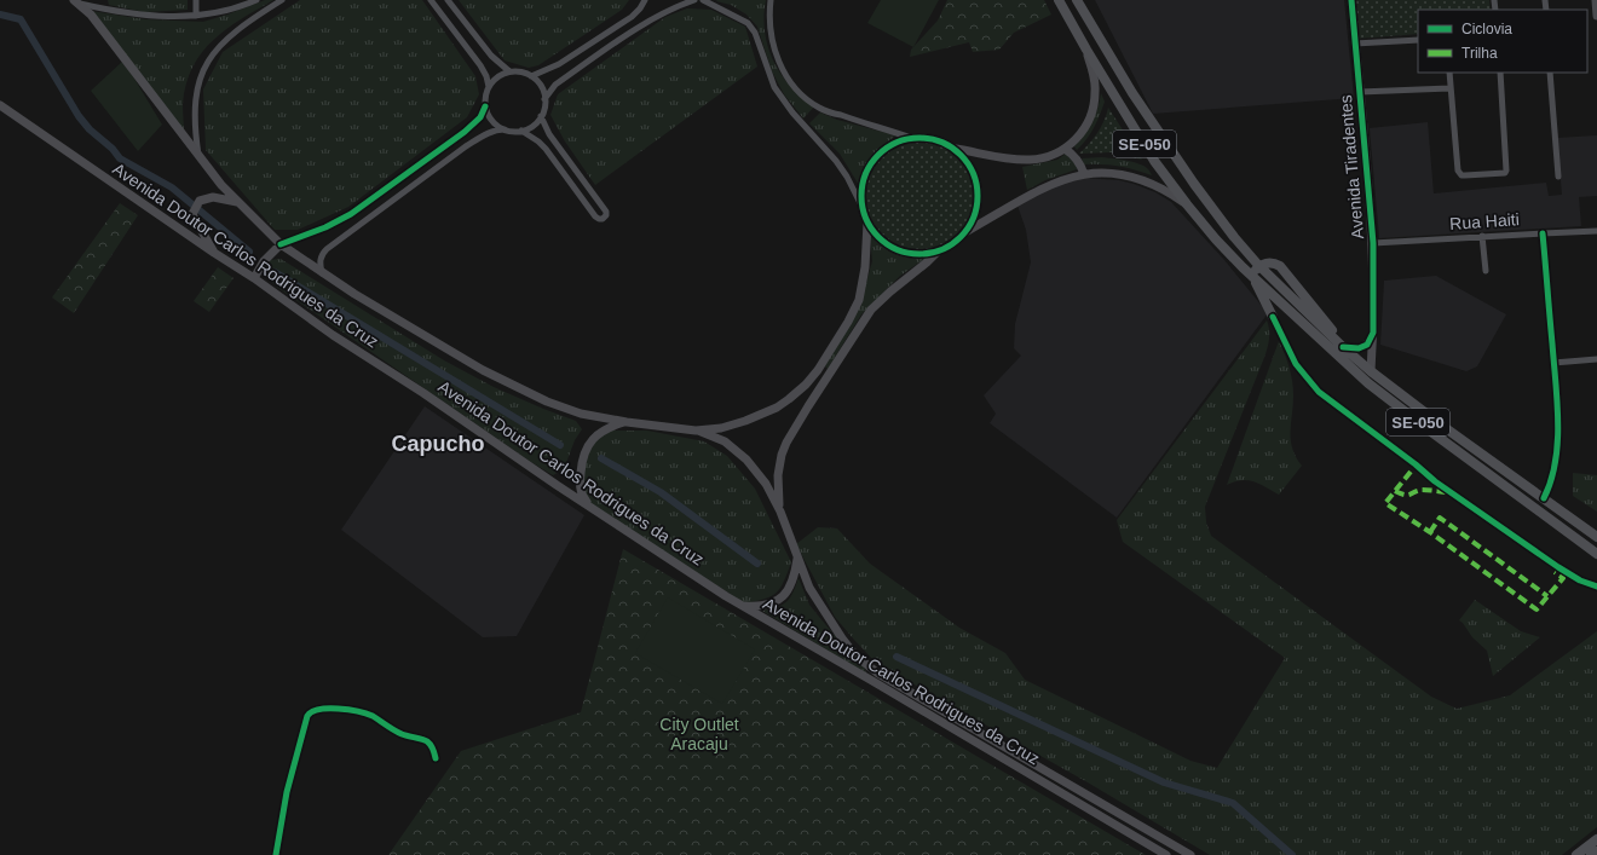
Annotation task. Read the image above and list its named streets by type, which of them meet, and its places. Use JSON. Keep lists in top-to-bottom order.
{
  "streets": {
    "main road": ["SE-050", "Avenida Tiradentes", "Avenida Doutor Carlos Rodrigues da Cruz"],
    "street": ["Rua Haiti"]
  },
  "crossings": [
    ["SE-050", "Avenida Tiradentes"],
    ["Avenida Tiradentes", "Rua Haiti"]
  ],
  "districts": ["Capucho"],
  "parks": ["City Outlet Aracaju"],
  "legend": ["Ciclovia", "Trilha"]
}
